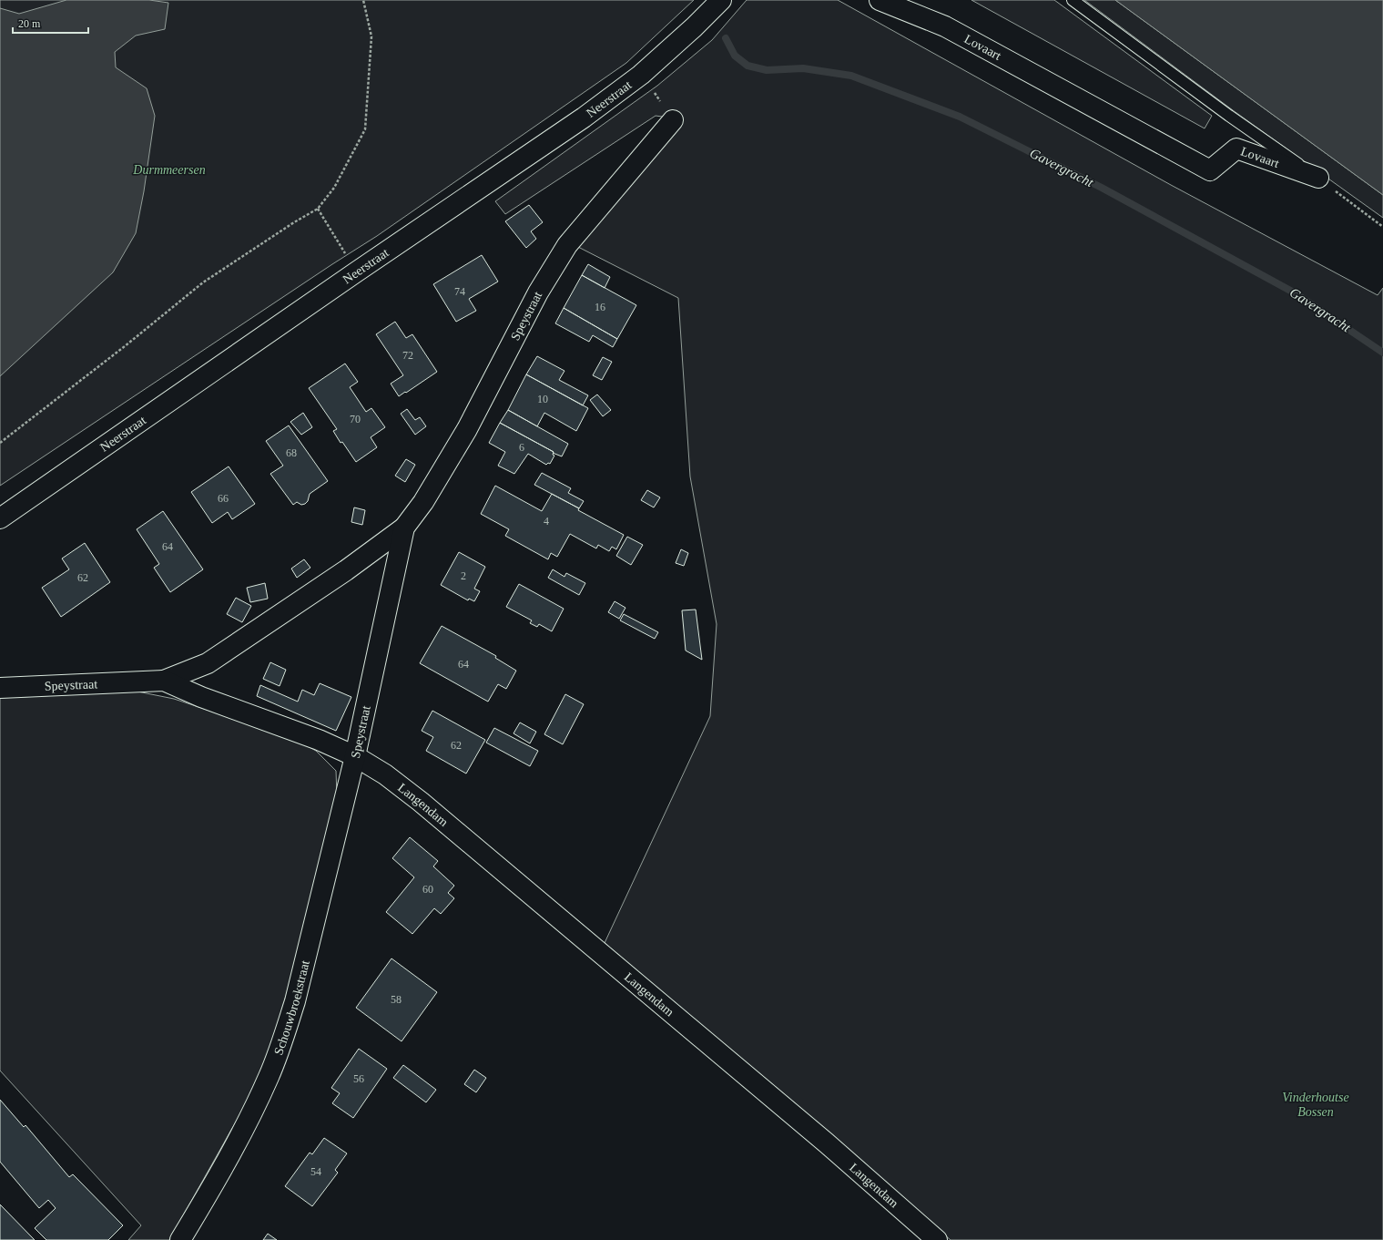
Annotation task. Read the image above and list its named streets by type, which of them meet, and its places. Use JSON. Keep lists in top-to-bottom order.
{
  "streets": {
    "street": [
      "Lovaart",
      "Neerstraat",
      "Speystraat",
      "Langendam",
      "Schouwbroekstraat"
    ]
  },
  "crossings": [
    ["Speystraat", "Langendam"],
    ["Speystraat", "Schouwbroekstraat"],
    ["Langendam", "Schouwbroekstraat"]
  ],
  "water": ["Gavergracht"],
  "parks": ["Durmmeersen", "Vinderhoutse Bossen"],
  "house_numbers": [
    "74",
    "16",
    "72",
    "10",
    "70",
    "6",
    "68",
    "66",
    "4",
    "64",
    "2",
    "62",
    "64",
    "62",
    "60",
    "58",
    "56",
    "54"
  ],
  "scale_bar": "20 m"
}
